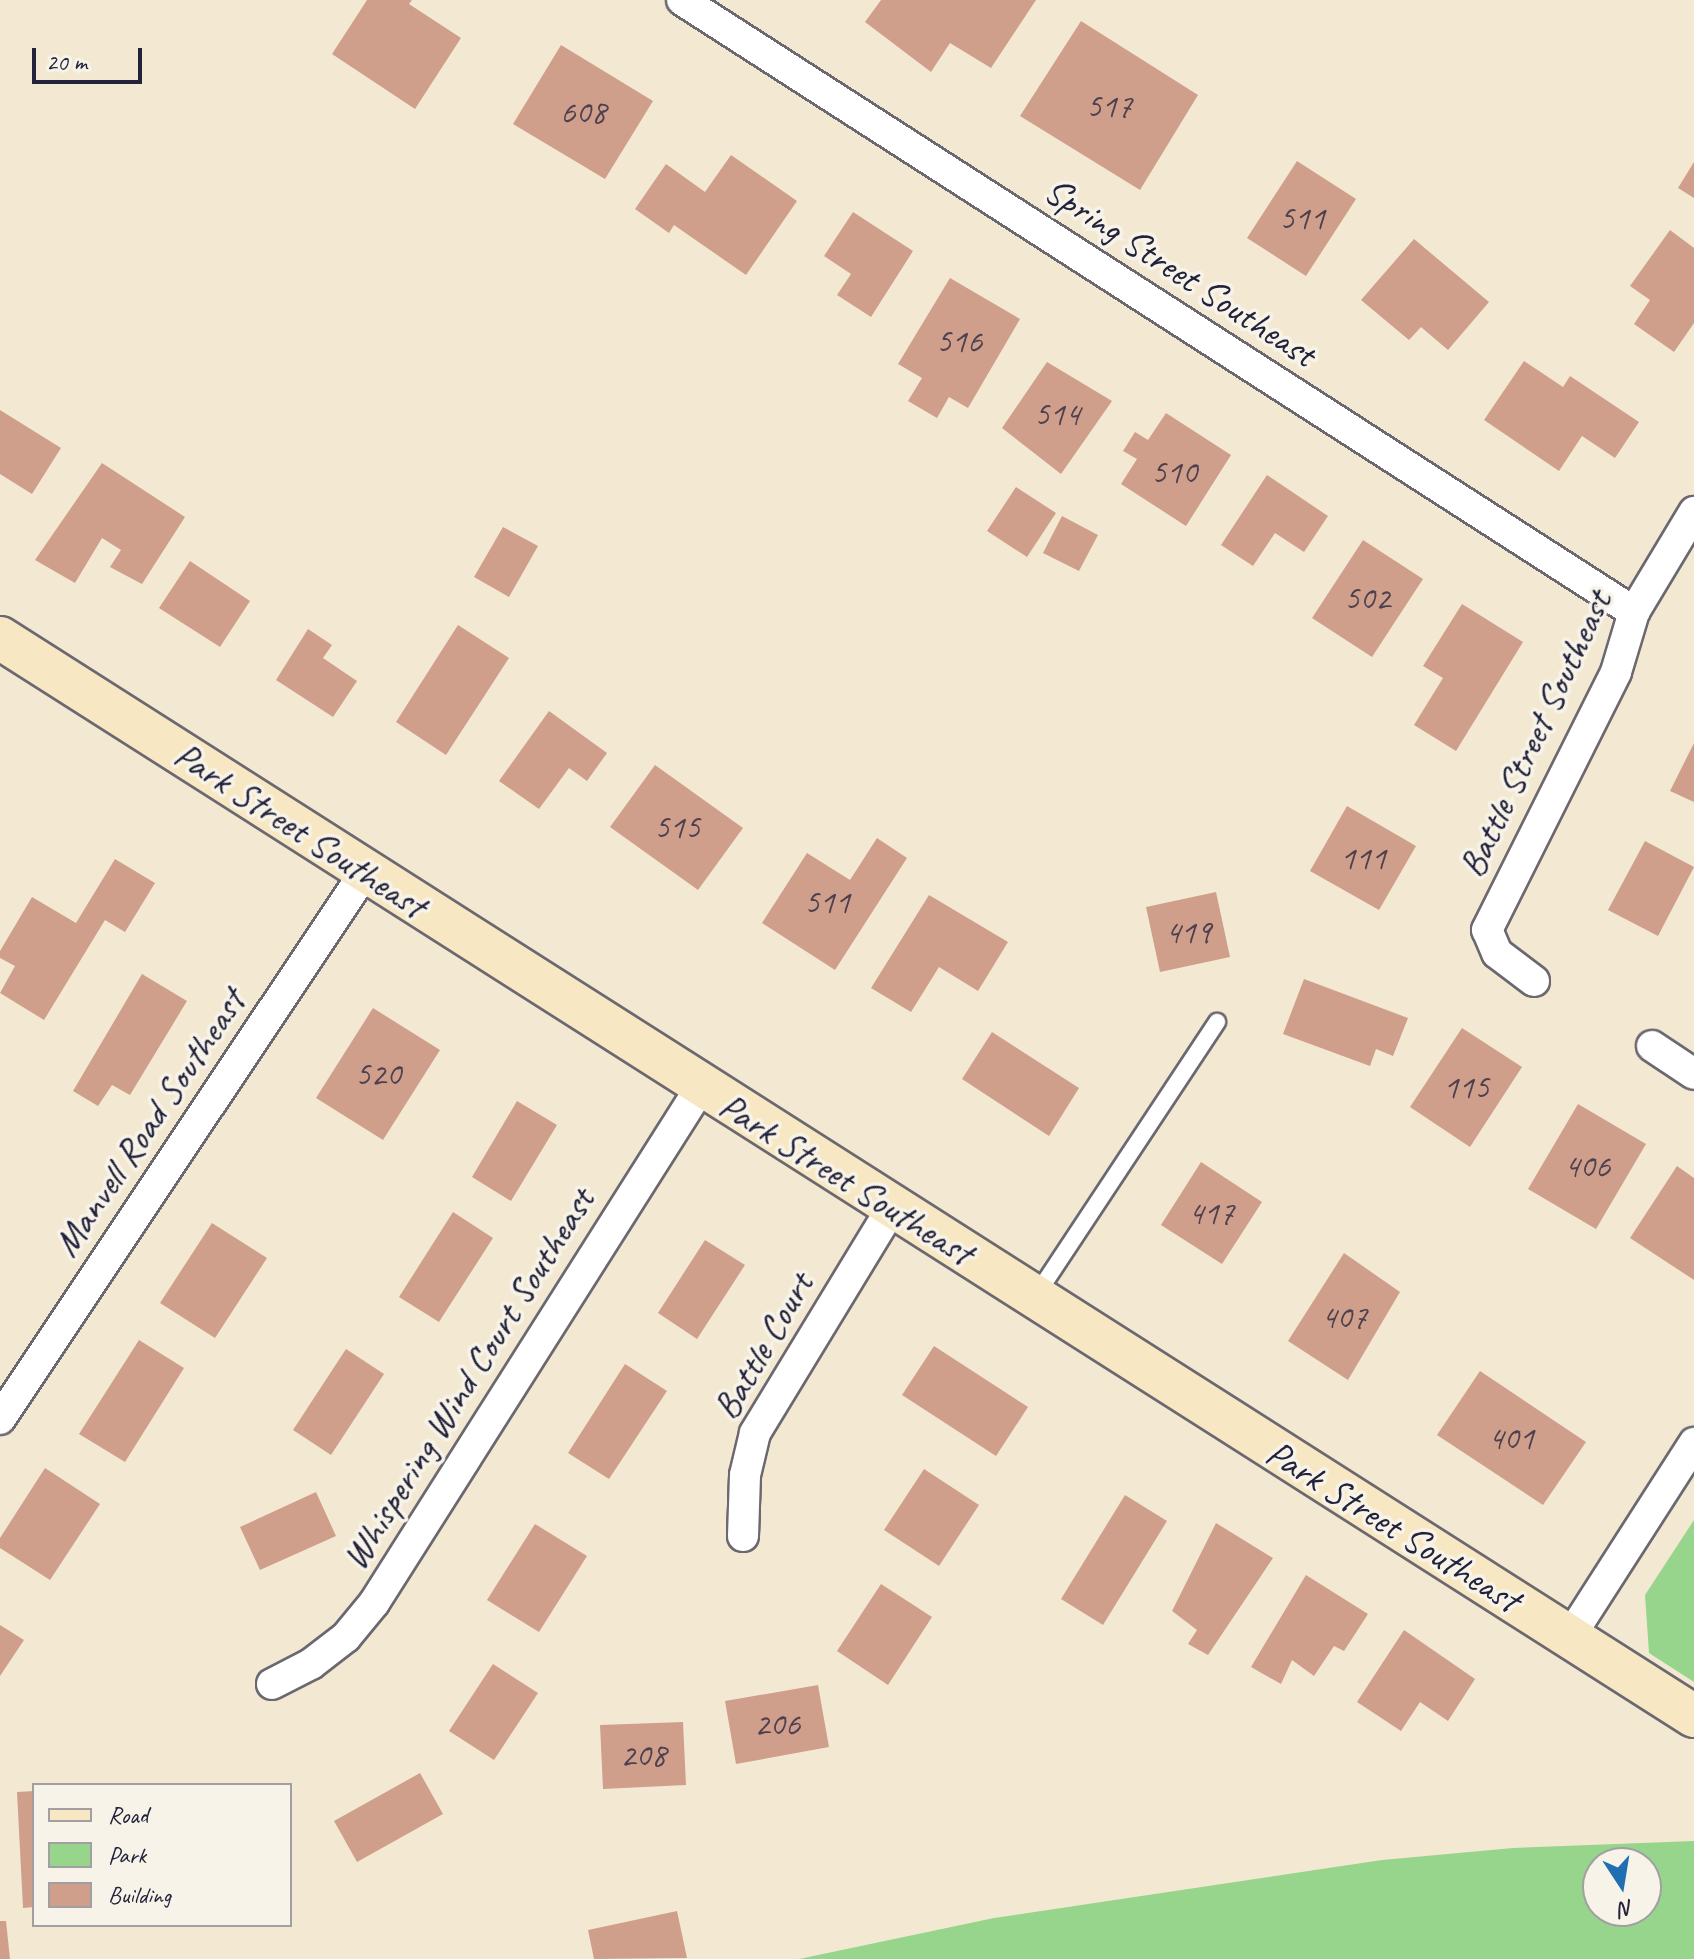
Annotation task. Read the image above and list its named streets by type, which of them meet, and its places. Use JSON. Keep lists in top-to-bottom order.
{
  "streets": {
    "main road": ["Park Street Southeast"],
    "street": [
      "Spring Street Southeast",
      "Battle Street Southeast",
      "Manvell Road Southeast",
      "Battle Court",
      "Whispering Wind Court Southeast"
    ]
  },
  "crossings": [
    ["Spring Street Southeast", "Battle Street Southeast"],
    ["Park Street Southeast", "Manvell Road Southeast"],
    ["Park Street Southeast", "Battle Court"],
    ["Park Street Southeast", "Whispering Wind Court Southeast"]
  ],
  "house_numbers": [
    "517",
    "608",
    "511",
    "516",
    "514",
    "510",
    "502",
    "515",
    "111",
    "511",
    "419",
    "520",
    "115",
    "406",
    "417",
    "407",
    "401",
    "206",
    "208"
  ],
  "legend": ["Road", "Park", "Building"],
  "scale_bar": "20 m",
  "north": "bottom"
}
